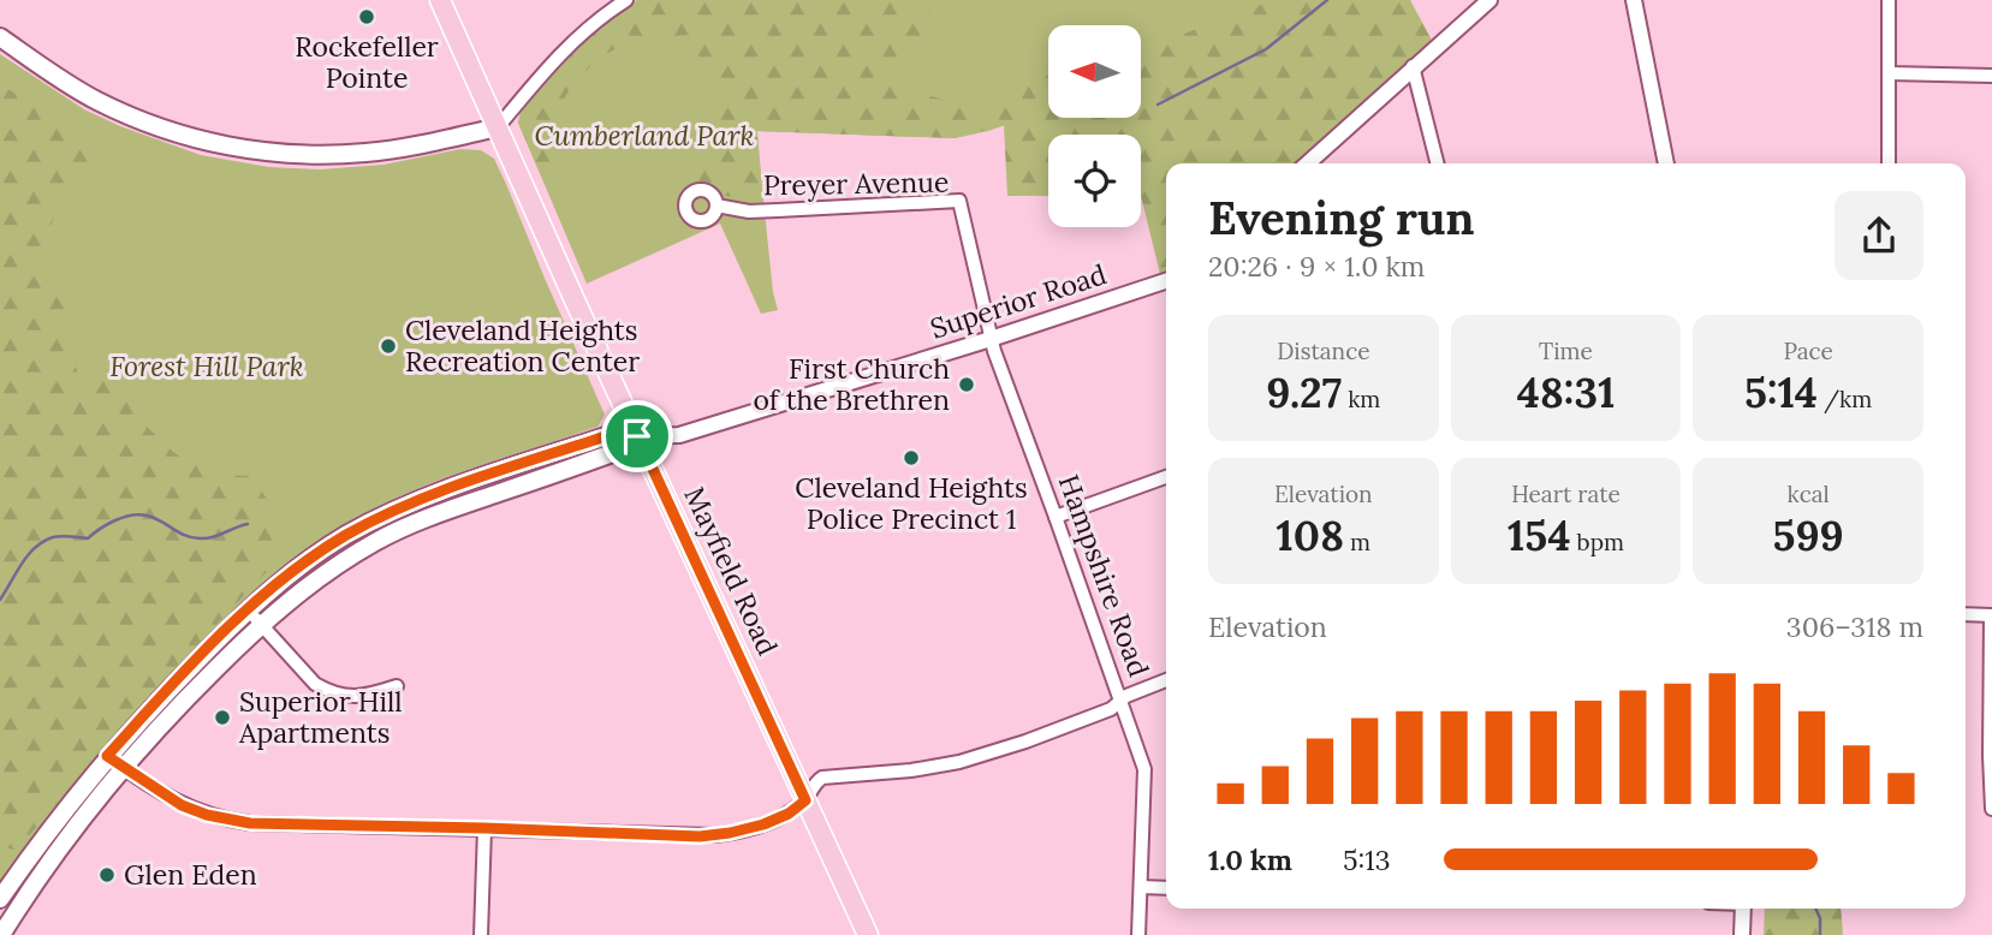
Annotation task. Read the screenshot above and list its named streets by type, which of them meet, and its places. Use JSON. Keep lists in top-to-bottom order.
{
  "streets": {
    "main road": ["Superior Road", "Mayfield Road"],
    "street": ["Preyer Avenue", "Hampshire Road"]
  },
  "crossings": [
    ["Preyer Avenue", "Superior Road"],
    ["Preyer Avenue", "Hampshire Road"],
    ["Superior Road", "Mayfield Road"],
    ["Superior Road", "Hampshire Road"]
  ],
  "parks": ["Cumberland Park", "Forest Hill Park"],
  "places": [
    "Rockefeller Pointe",
    "Cleveland Heights Recreation Center",
    "First Church of the Brethren",
    "Cleveland Heights Police Precinct 1",
    "Superior Hill Apartments",
    "Glen Eden"
  ],
  "north": "left",
  "page": {
    "heading": ["Evening run", "20:26 · 9 × 1.0 km"],
    "stats": [
      ["Distance", "9.27 km"],
      ["Time", "48:31"],
      ["Pace", "5:14 /km"],
      ["Elevation", "108 m"],
      ["Heart rate", "154 bpm"],
      ["kcal", "599"]
    ],
    "chart": ["Elevation", "306–318 m"],
    "list": [
      {
        "name": "1.0 km",
        "note": "5:13"
      }
    ]
  }
}
